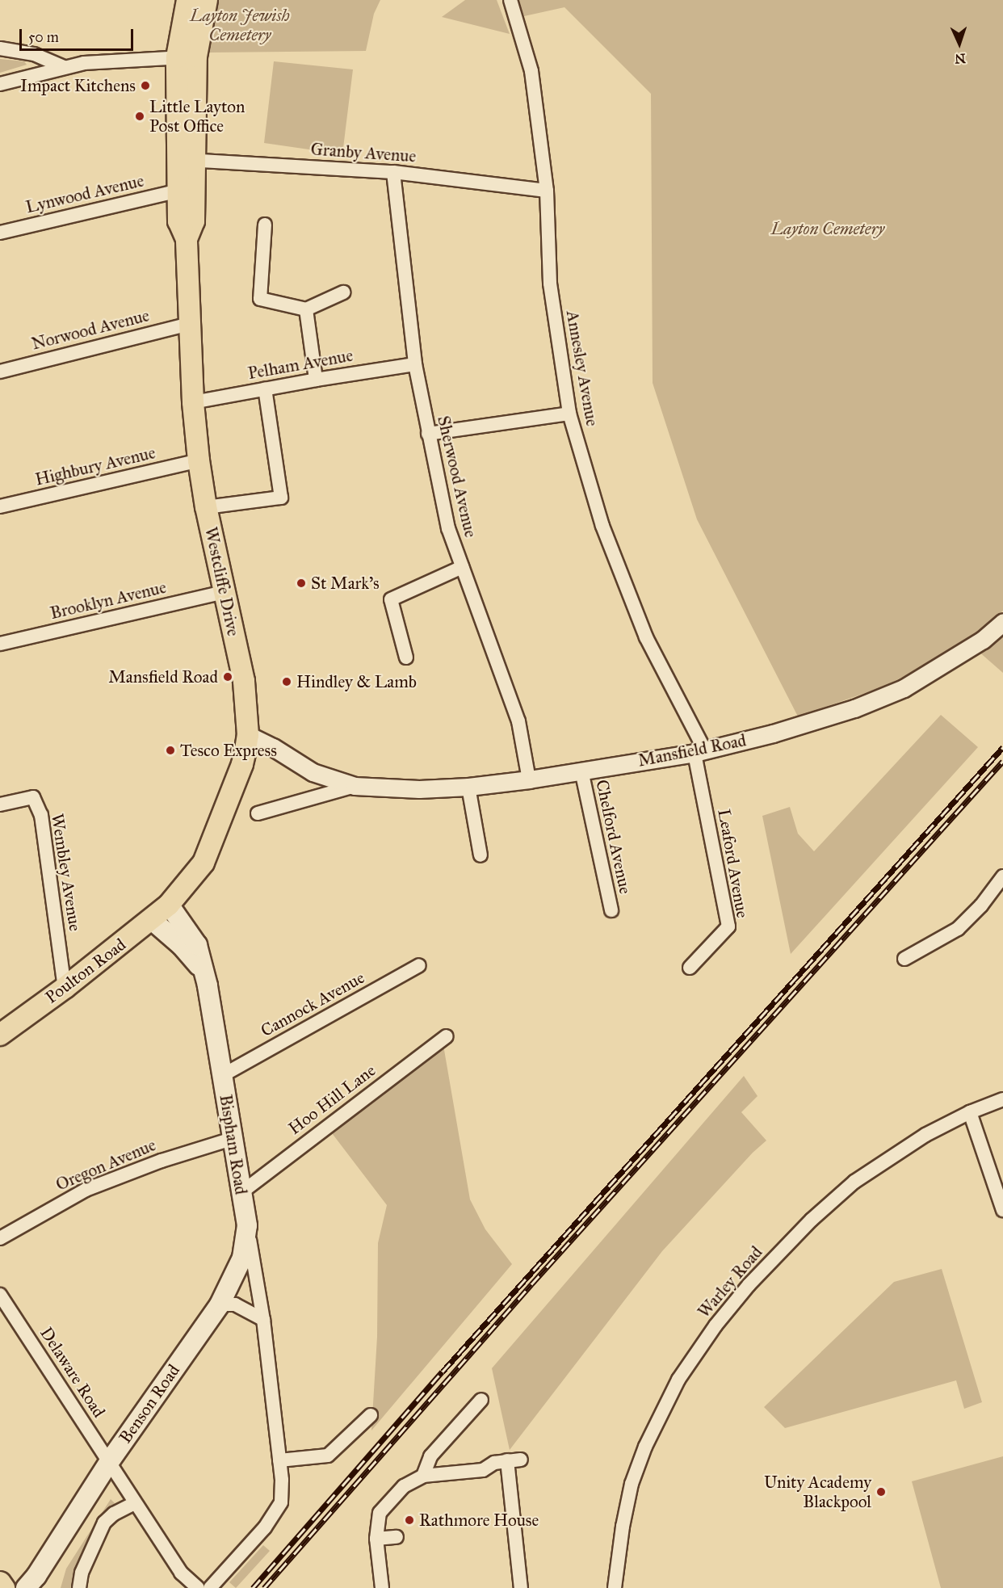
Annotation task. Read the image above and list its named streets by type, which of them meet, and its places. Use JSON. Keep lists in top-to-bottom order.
{
  "streets": {
    "main road": [
      "Westcliffe Drive",
      "Poulton Road",
      "Bispham Road",
      "Benson Road"
    ],
    "street": [
      "Granby Avenue",
      "Lynwood Avenue",
      "Norwood Avenue",
      "Pelham Avenue",
      "Annesley Avenue",
      "Highbury Avenue",
      "Sherwood Avenue",
      "Brooklyn Avenue",
      "Mansfield Road",
      "Chelford Avenue",
      "Leaford Avenue",
      "Wembley Avenue",
      "Cannock Avenue",
      "Hoo Hill Lane",
      "Oregon Avenue",
      "Warley Road",
      "Delaware Road"
    ]
  },
  "crossings": [
    ["Granby Avenue", "Annesley Avenue"],
    ["Granby Avenue", "Sherwood Avenue"],
    ["Granby Avenue", "Westcliffe Drive"],
    ["Lynwood Avenue", "Westcliffe Drive"],
    ["Norwood Avenue", "Westcliffe Drive"],
    ["Pelham Avenue", "Sherwood Avenue"],
    ["Pelham Avenue", "Westcliffe Drive"],
    ["Annesley Avenue", "Mansfield Road"],
    ["Annesley Avenue", "Leaford Avenue"],
    ["Highbury Avenue", "Westcliffe Drive"],
    ["Sherwood Avenue", "Mansfield Road"],
    ["Westcliffe Drive", "Brooklyn Avenue"],
    ["Westcliffe Drive", "Mansfield Road"],
    ["Westcliffe Drive", "Poulton Road"],
    ["Westcliffe Drive", "Bispham Road"],
    ["Mansfield Road", "Chelford Avenue"],
    ["Mansfield Road", "Leaford Avenue"],
    ["Wembley Avenue", "Poulton Road"],
    ["Poulton Road", "Bispham Road"],
    ["Cannock Avenue", "Bispham Road"],
    ["Hoo Hill Lane", "Bispham Road"],
    ["Bispham Road", "Oregon Avenue"],
    ["Bispham Road", "Benson Road"],
    ["Delaware Road", "Benson Road"]
  ],
  "parks": ["Layton Jewish Cemetery", "Layton Cemetery"],
  "places": [
    "Impact Kitchens",
    "Little Layton Post Office",
    "St Mark's",
    "Mansfield Road",
    "Hindley & Lamb",
    "Tesco Express",
    "Unity Academy Blackpool",
    "Rathmore House"
  ],
  "scale_bar": "50 m",
  "north": "bottom"
}
